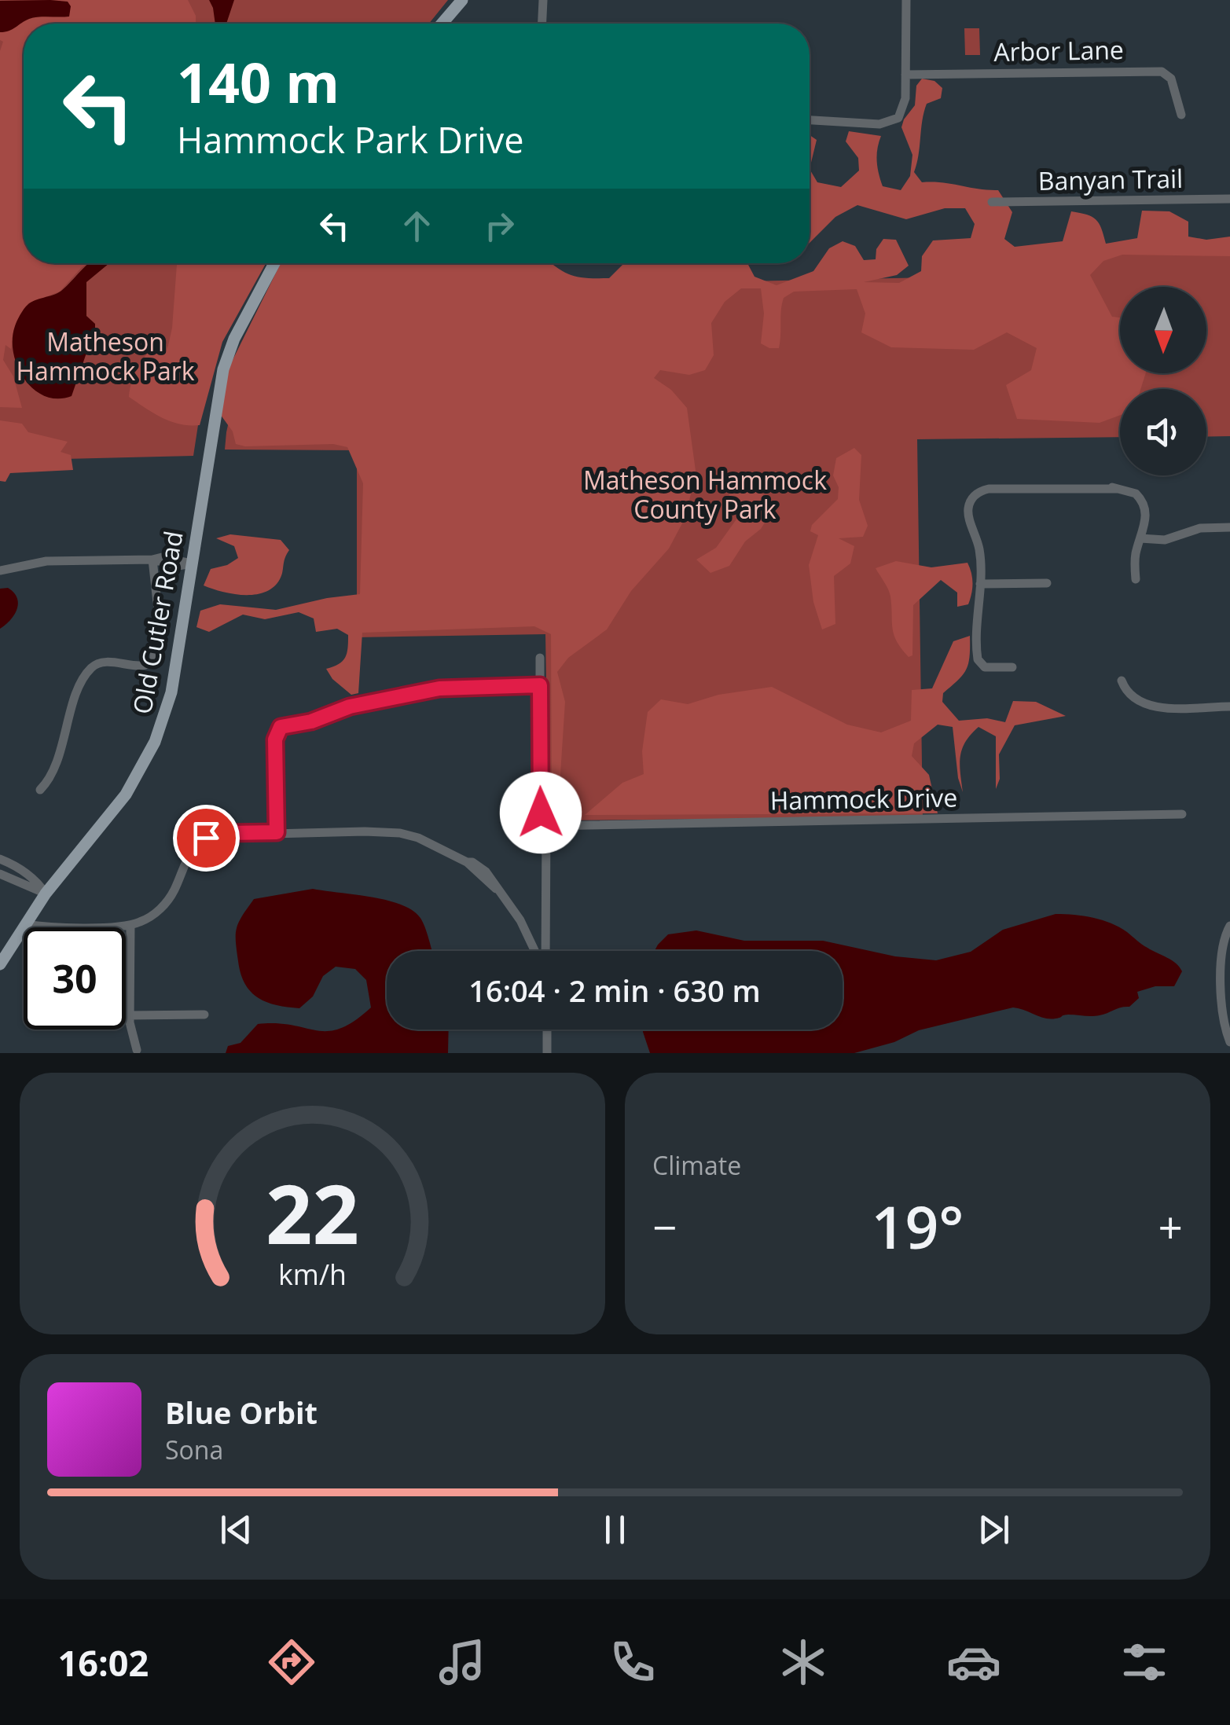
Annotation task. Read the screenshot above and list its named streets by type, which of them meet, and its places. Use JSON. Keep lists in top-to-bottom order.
{
  "streets": {
    "main road": ["Old Cutler Road"],
    "street": ["Arbor Lane", "Banyan Trail", "Hammock Drive"]
  },
  "parks": ["Matheson Hammock Park", "Matheson Hammock County Park"],
  "north": "bottom",
  "page": {
    "turn": ["140 m", "Hammock Park Drive"],
    "limit": "30",
    "trip": "16:04 · 2 min · 630 m",
    "tile": "Climate",
    "heat": ["−", "19°", "+"],
    "song": ["Blue Orbit", "Sona"],
    "tabs": "16:02",
    "gauge": ["22", "km/h"]
  }
}
